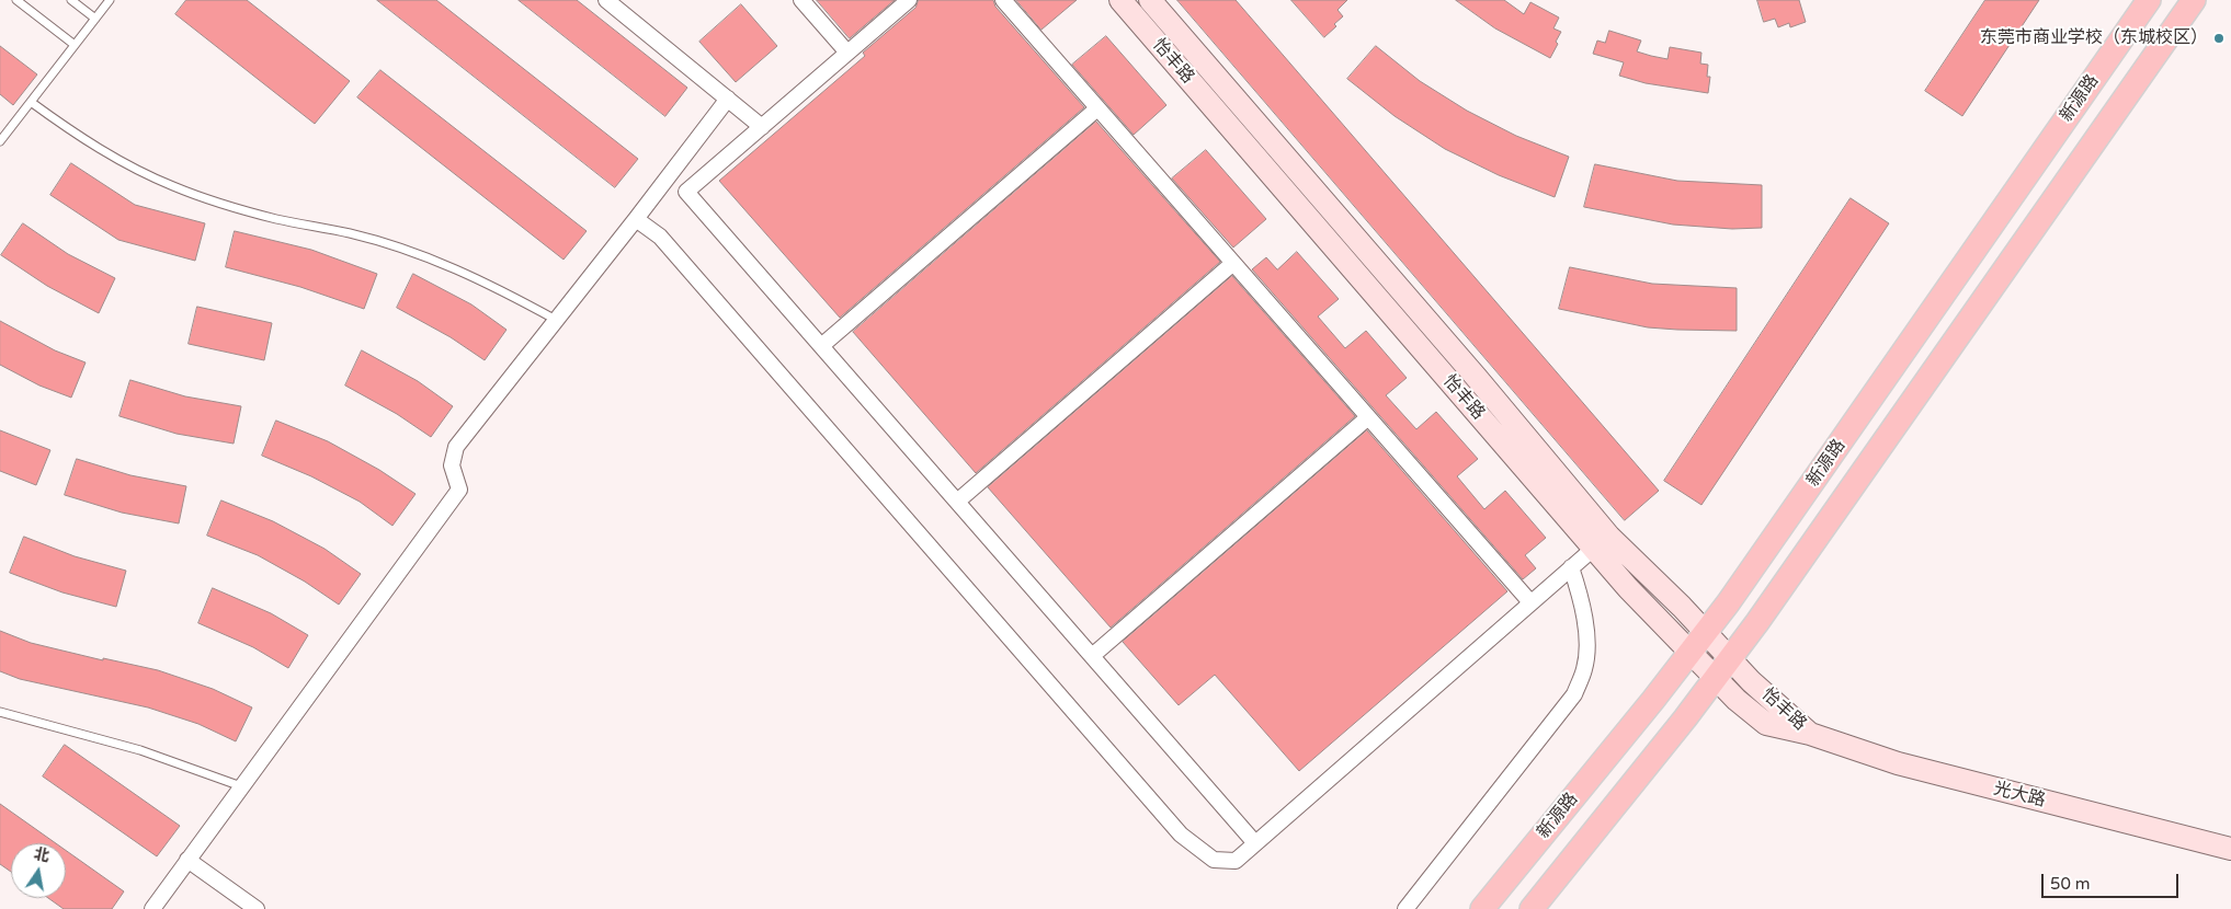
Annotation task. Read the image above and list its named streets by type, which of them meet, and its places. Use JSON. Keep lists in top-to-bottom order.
{
  "streets": {
    "main road": ["新源路"],
    "street": ["怡丰路", "光大路"]
  },
  "crossings": [
    ["怡丰路", "新源路"],
    ["怡丰路", "光大路"]
  ],
  "places": ["东莞市商业学校（东城校区）"],
  "scale_bar": "50 m",
  "north": "top"
}
